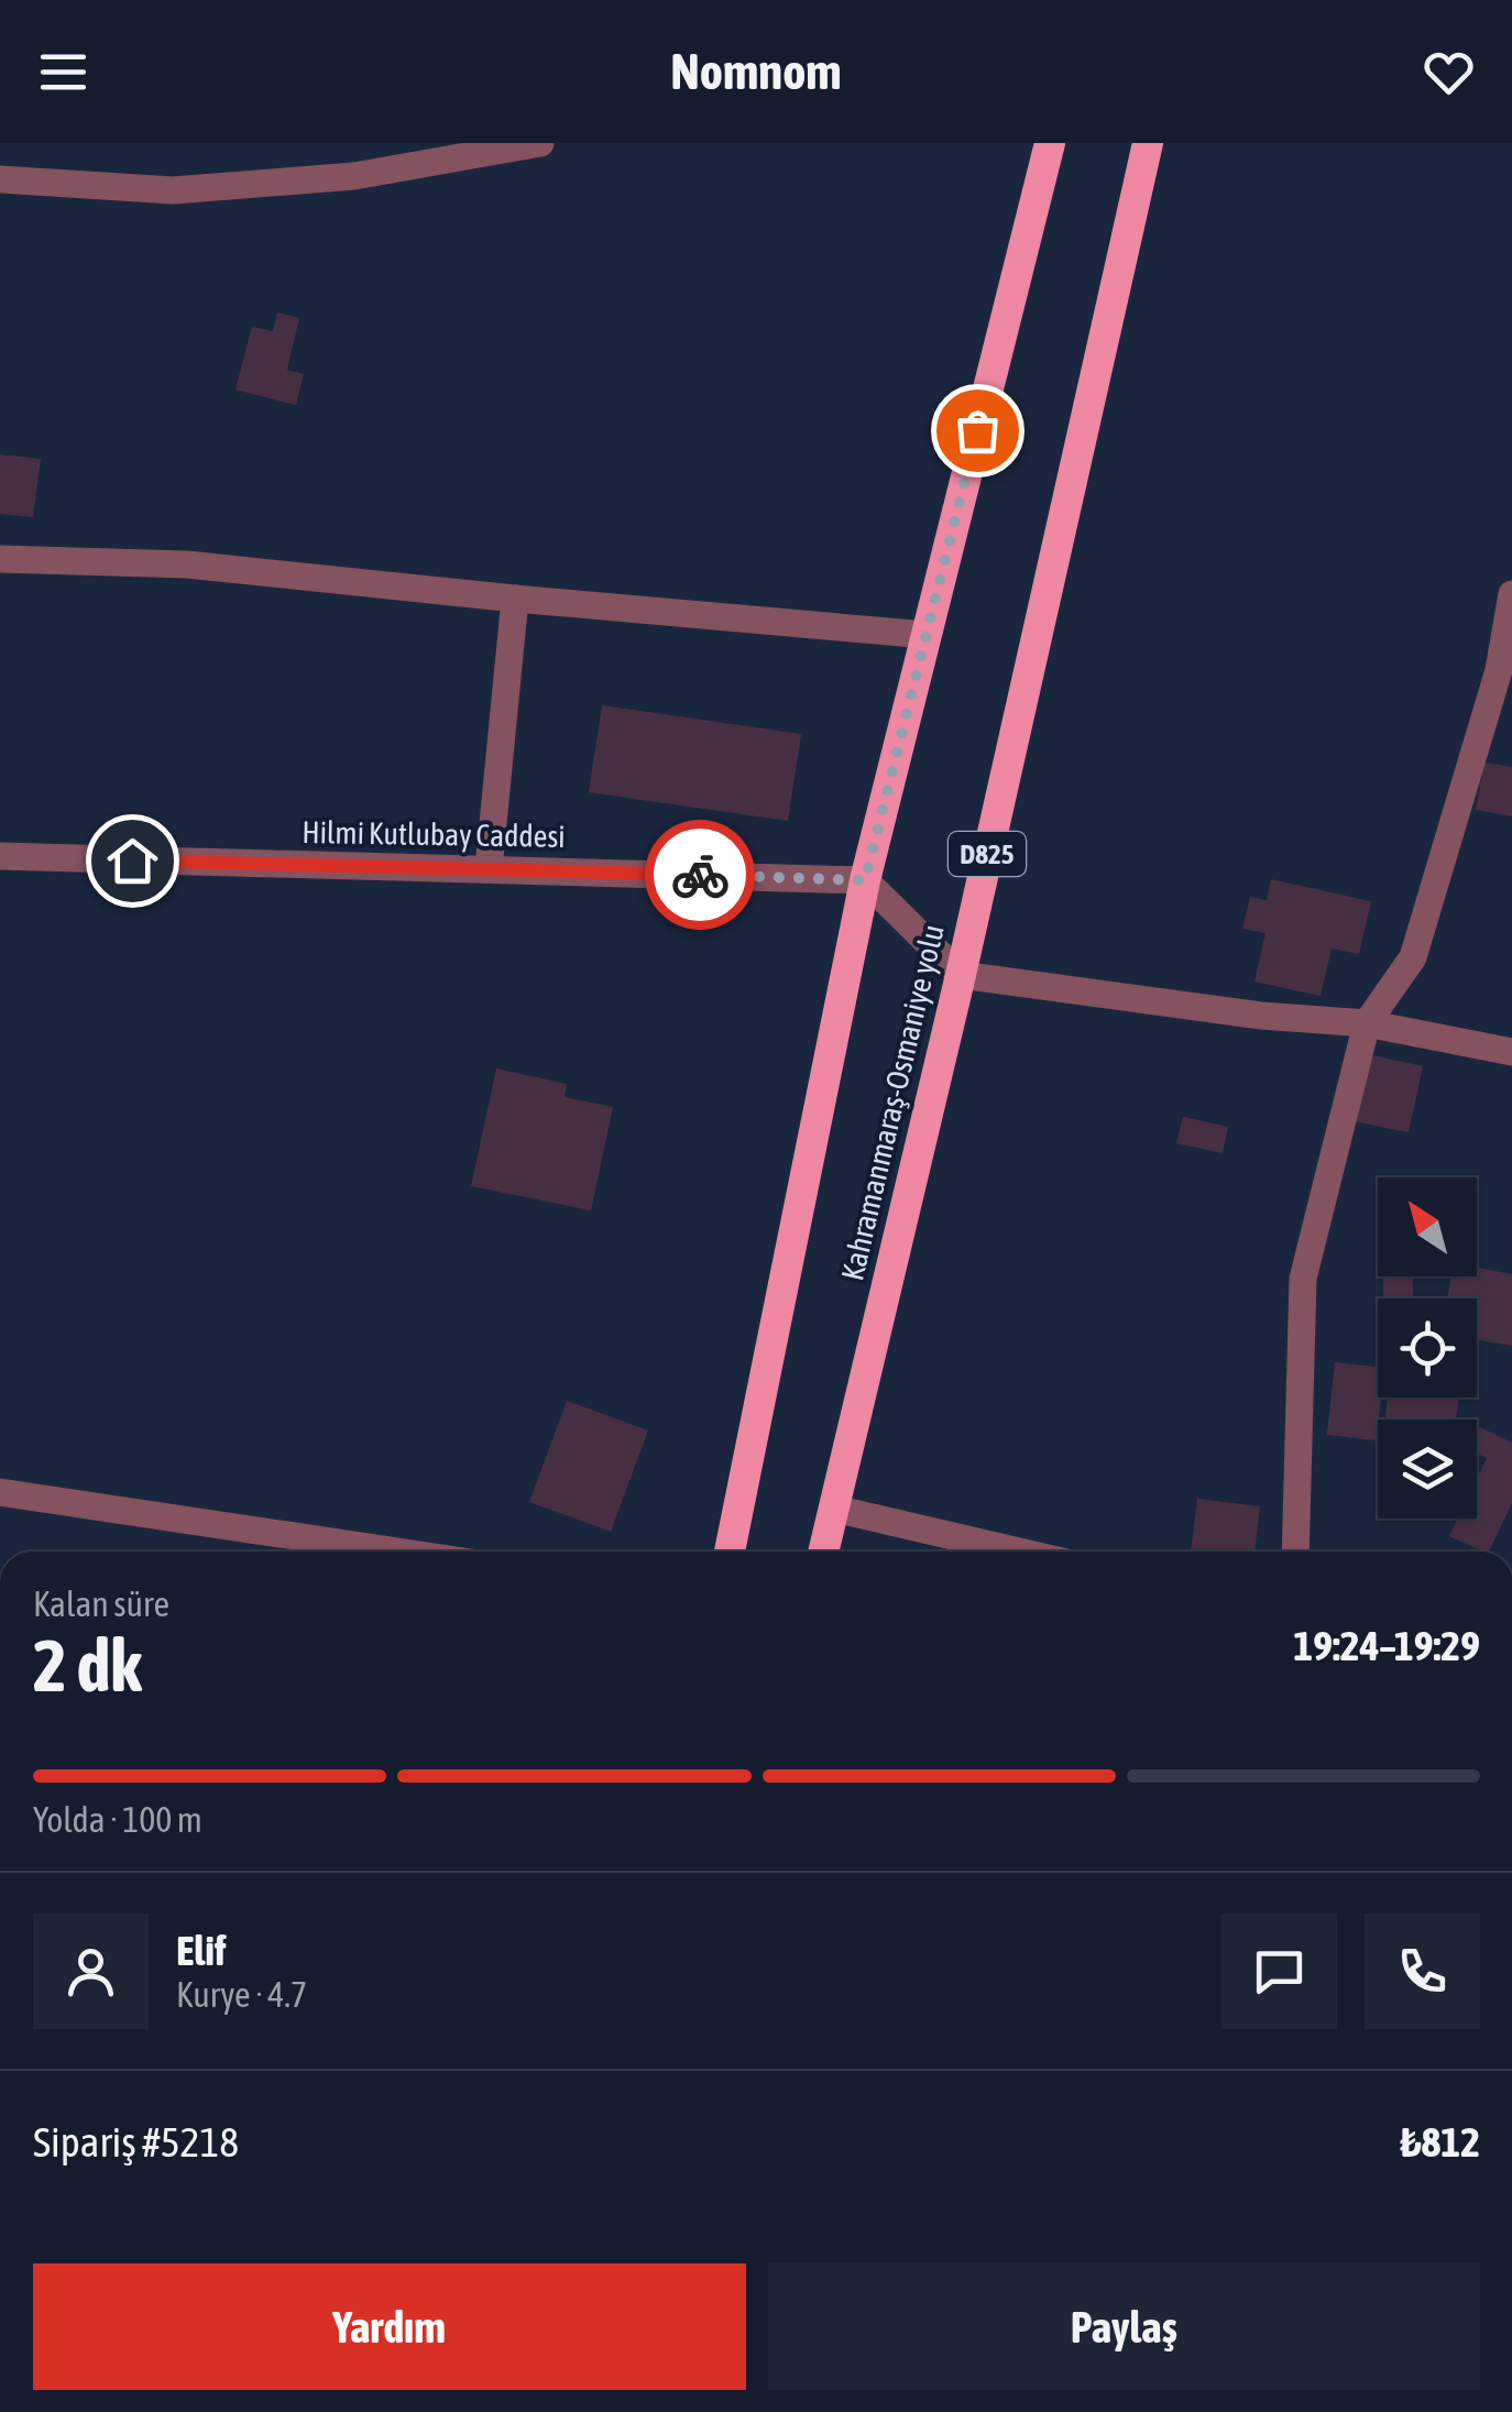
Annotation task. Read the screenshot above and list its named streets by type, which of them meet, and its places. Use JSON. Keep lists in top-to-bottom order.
{
  "streets": {
    "highway": ["D825", "Kahramanmaraş-Osmaniye yolu"],
    "street": ["Hilmi Kutlubay Caddesi"]
  },
  "north": "top left",
  "page": {
    "header": "Nomnom",
    "heading": ["2 dk", "Kalan süre", "19:24–19:29"],
    "panel": [
      "Elif",
      "Kurye · 4.7",
      "Sipariş #5218",
      "₺812"
    ],
    "bar": "Yolda · 100 m",
    "buttons": ["Yardım", "Paylaş"]
  }
}
